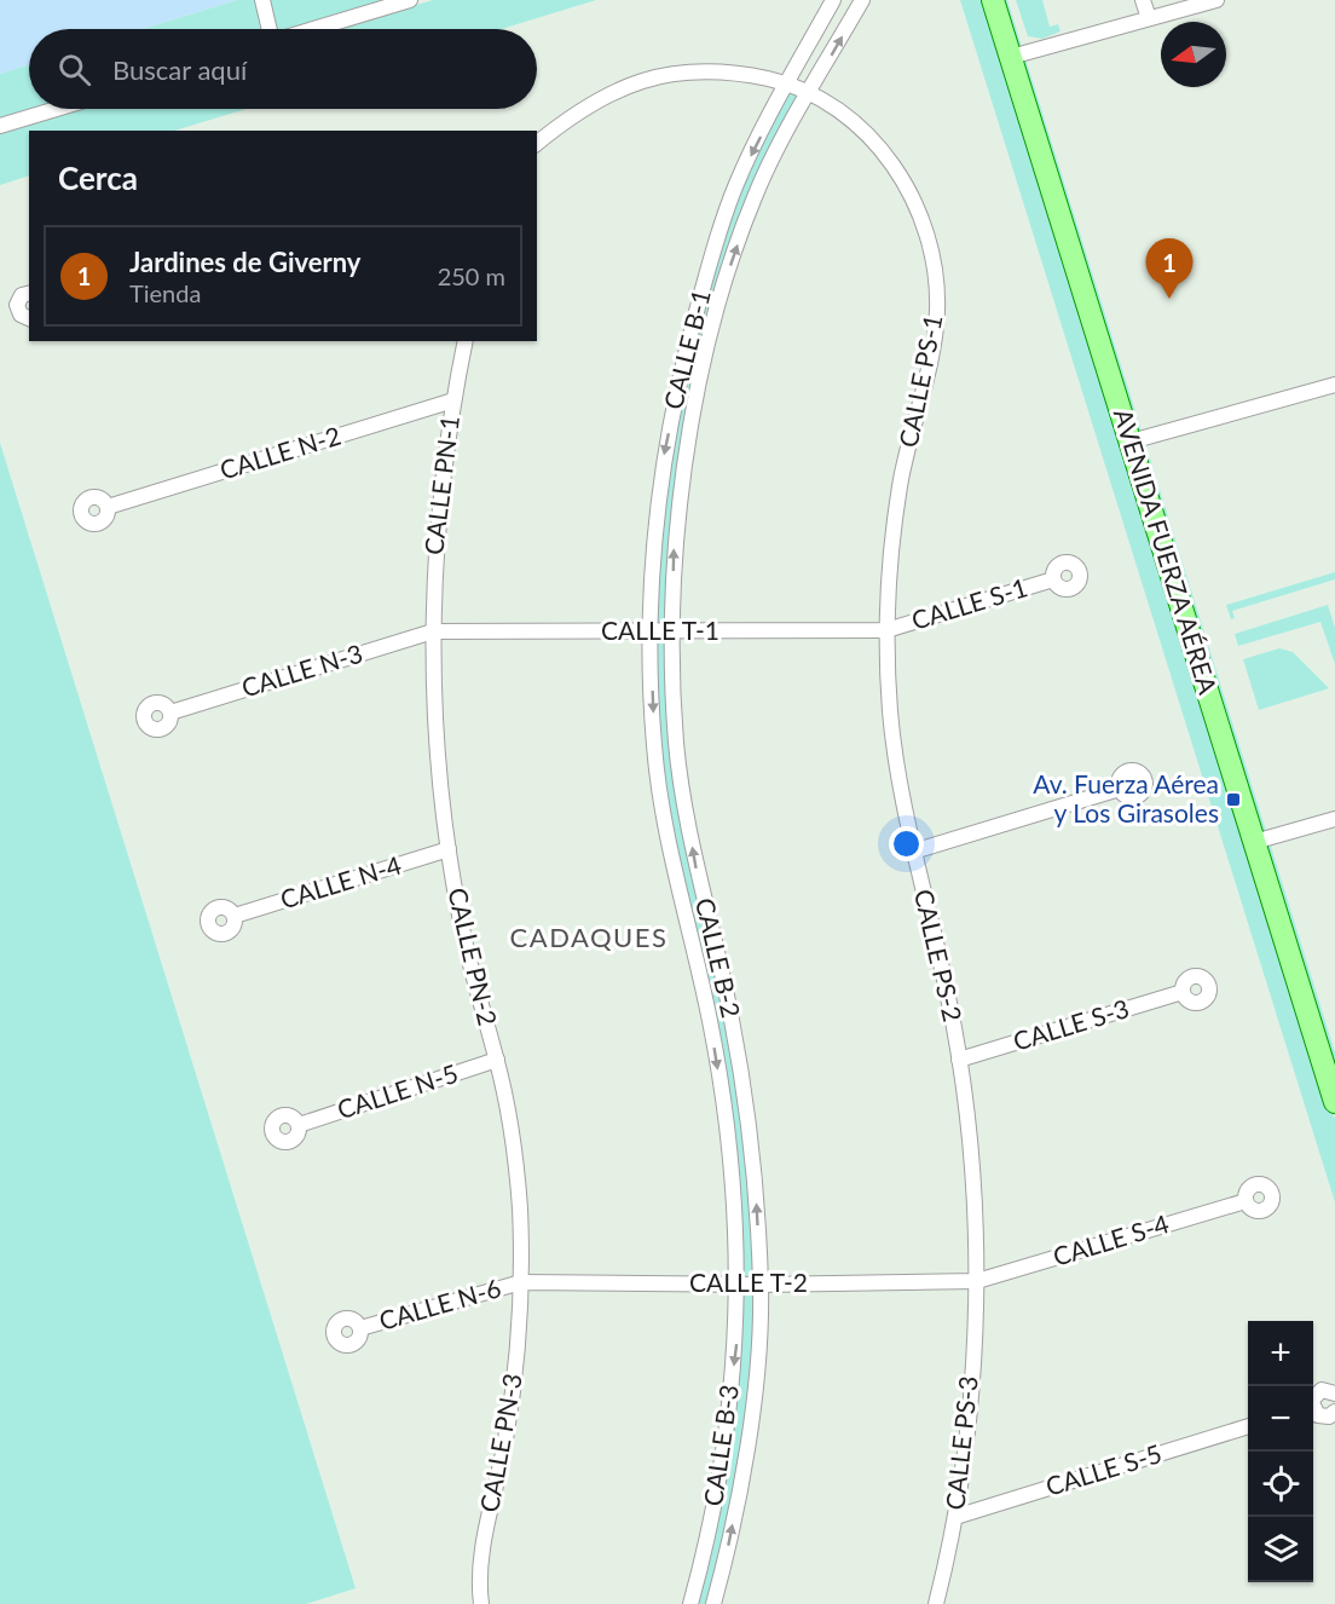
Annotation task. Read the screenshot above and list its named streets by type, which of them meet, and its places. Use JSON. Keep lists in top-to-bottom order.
{
  "streets": {
    "main road": ["AVENIDA FUERZA AÉREA"],
    "street": [
      "CALLE B-1",
      "CALLE PS-1",
      "CALLE N-2",
      "CALLE PN-1",
      "CALLE S-1",
      "CALLE T-1",
      "CALLE N-3",
      "CALLE N-4",
      "CALLE PS-2",
      "CALLE PN-2",
      "CALLE B-2",
      "CALLE S-3",
      "CALLE N-5",
      "CALLE S-4",
      "CALLE T-2",
      "CALLE N-6",
      "CALLE PN-3",
      "CALLE PS-3",
      "CALLE B-3",
      "CALLE S-5"
    ]
  },
  "crossings": [
    ["CALLE B-1", "CALLE PS-1"],
    ["CALLE B-1", "CALLE T-1"],
    ["CALLE B-1", "CALLE B-2"],
    ["CALLE PS-1", "CALLE S-1"],
    ["CALLE PS-1", "CALLE T-1"],
    ["CALLE PS-1", "CALLE PS-2"],
    ["CALLE N-2", "CALLE PN-1"],
    ["CALLE PN-1", "CALLE T-1"],
    ["CALLE PN-1", "CALLE N-3"],
    ["CALLE PN-1", "CALLE PN-2"],
    ["CALLE S-1", "CALLE T-1"],
    ["CALLE S-1", "CALLE PS-2"],
    ["CALLE T-1", "CALLE N-3"],
    ["CALLE T-1", "CALLE PS-2"],
    ["CALLE T-1", "CALLE PN-2"],
    ["CALLE T-1", "CALLE B-2"],
    ["CALLE N-3", "CALLE PN-2"],
    ["CALLE N-4", "CALLE PN-2"],
    ["CALLE PS-2", "CALLE S-3"],
    ["CALLE PS-2", "CALLE S-4"],
    ["CALLE PS-2", "CALLE T-2"],
    ["CALLE PS-2", "CALLE PS-3"],
    ["CALLE PN-2", "CALLE N-5"],
    ["CALLE PN-2", "CALLE T-2"],
    ["CALLE PN-2", "CALLE N-6"],
    ["CALLE PN-2", "CALLE PN-3"],
    ["CALLE B-2", "CALLE T-2"],
    ["CALLE B-2", "CALLE B-3"],
    ["CALLE S-4", "CALLE T-2"],
    ["CALLE S-4", "CALLE PS-3"],
    ["CALLE T-2", "CALLE N-6"],
    ["CALLE T-2", "CALLE PN-3"],
    ["CALLE T-2", "CALLE PS-3"],
    ["CALLE T-2", "CALLE B-3"],
    ["CALLE N-6", "CALLE PN-3"],
    ["CALLE PS-3", "CALLE S-5"]
  ],
  "districts": ["CADAQUES"],
  "places": {
    "transit": ["Av. Fuerza Aérea y Los Girasoles"]
  },
  "north": "left",
  "page": {
    "search": "Buscar aquí",
    "heading": "Cerca",
    "list": [
      {
        "mark": "1",
        "name": "Jardines de Giverny",
        "note": "Tienda",
        "value": "250 m"
      }
    ],
    "pins": "1",
    "map_buttons": ["+", "−"]
  }
}
